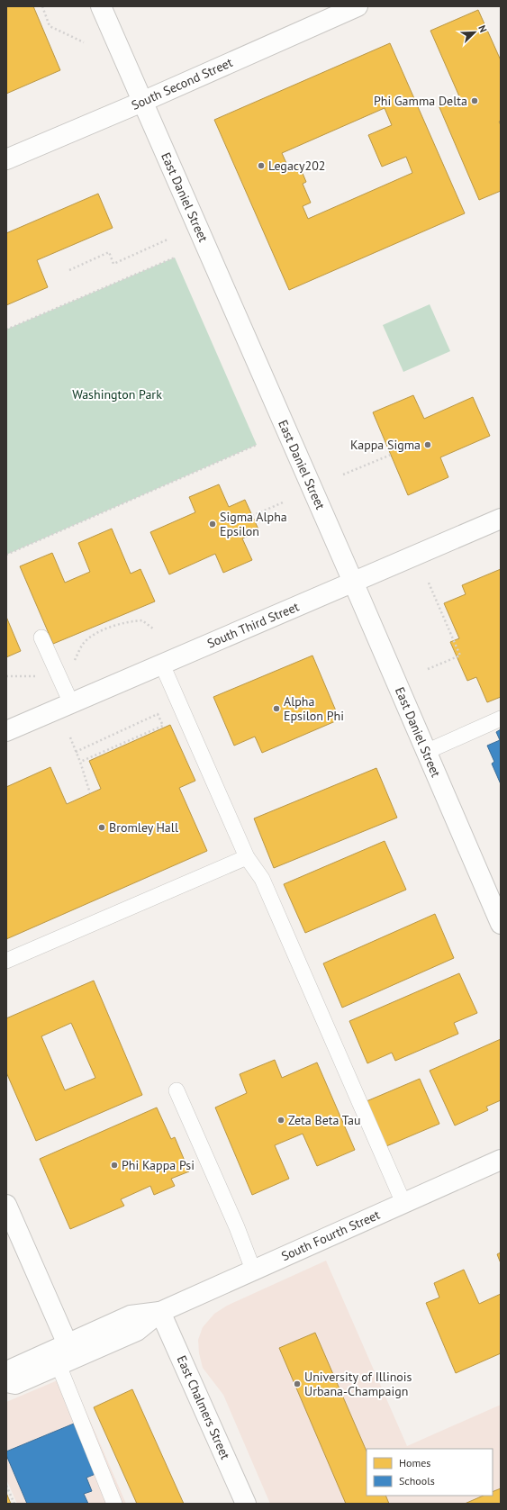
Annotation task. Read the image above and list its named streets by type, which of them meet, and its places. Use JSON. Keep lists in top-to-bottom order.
{
  "streets": {
    "street": [
      "South Second Street",
      "East Daniel Street",
      "South Third Street",
      "South Fourth Street",
      "East Chalmers Street"
    ]
  },
  "crossings": [
    ["South Second Street", "East Daniel Street"],
    ["East Daniel Street", "South Third Street"],
    ["South Fourth Street", "East Chalmers Street"]
  ],
  "parks": ["Washington Park"],
  "places": [
    "Phi Gamma Delta",
    "Legacy202",
    "Kappa Sigma",
    "Sigma Alpha Epsilon",
    "Alpha Epsilon Phi",
    "Bromley Hall",
    "Zeta Beta Tau",
    "Phi Kappa Psi",
    "University of Illinois Urbana-Champaign"
  ],
  "legend": ["Homes", "Schools"],
  "north": "top right"
}
